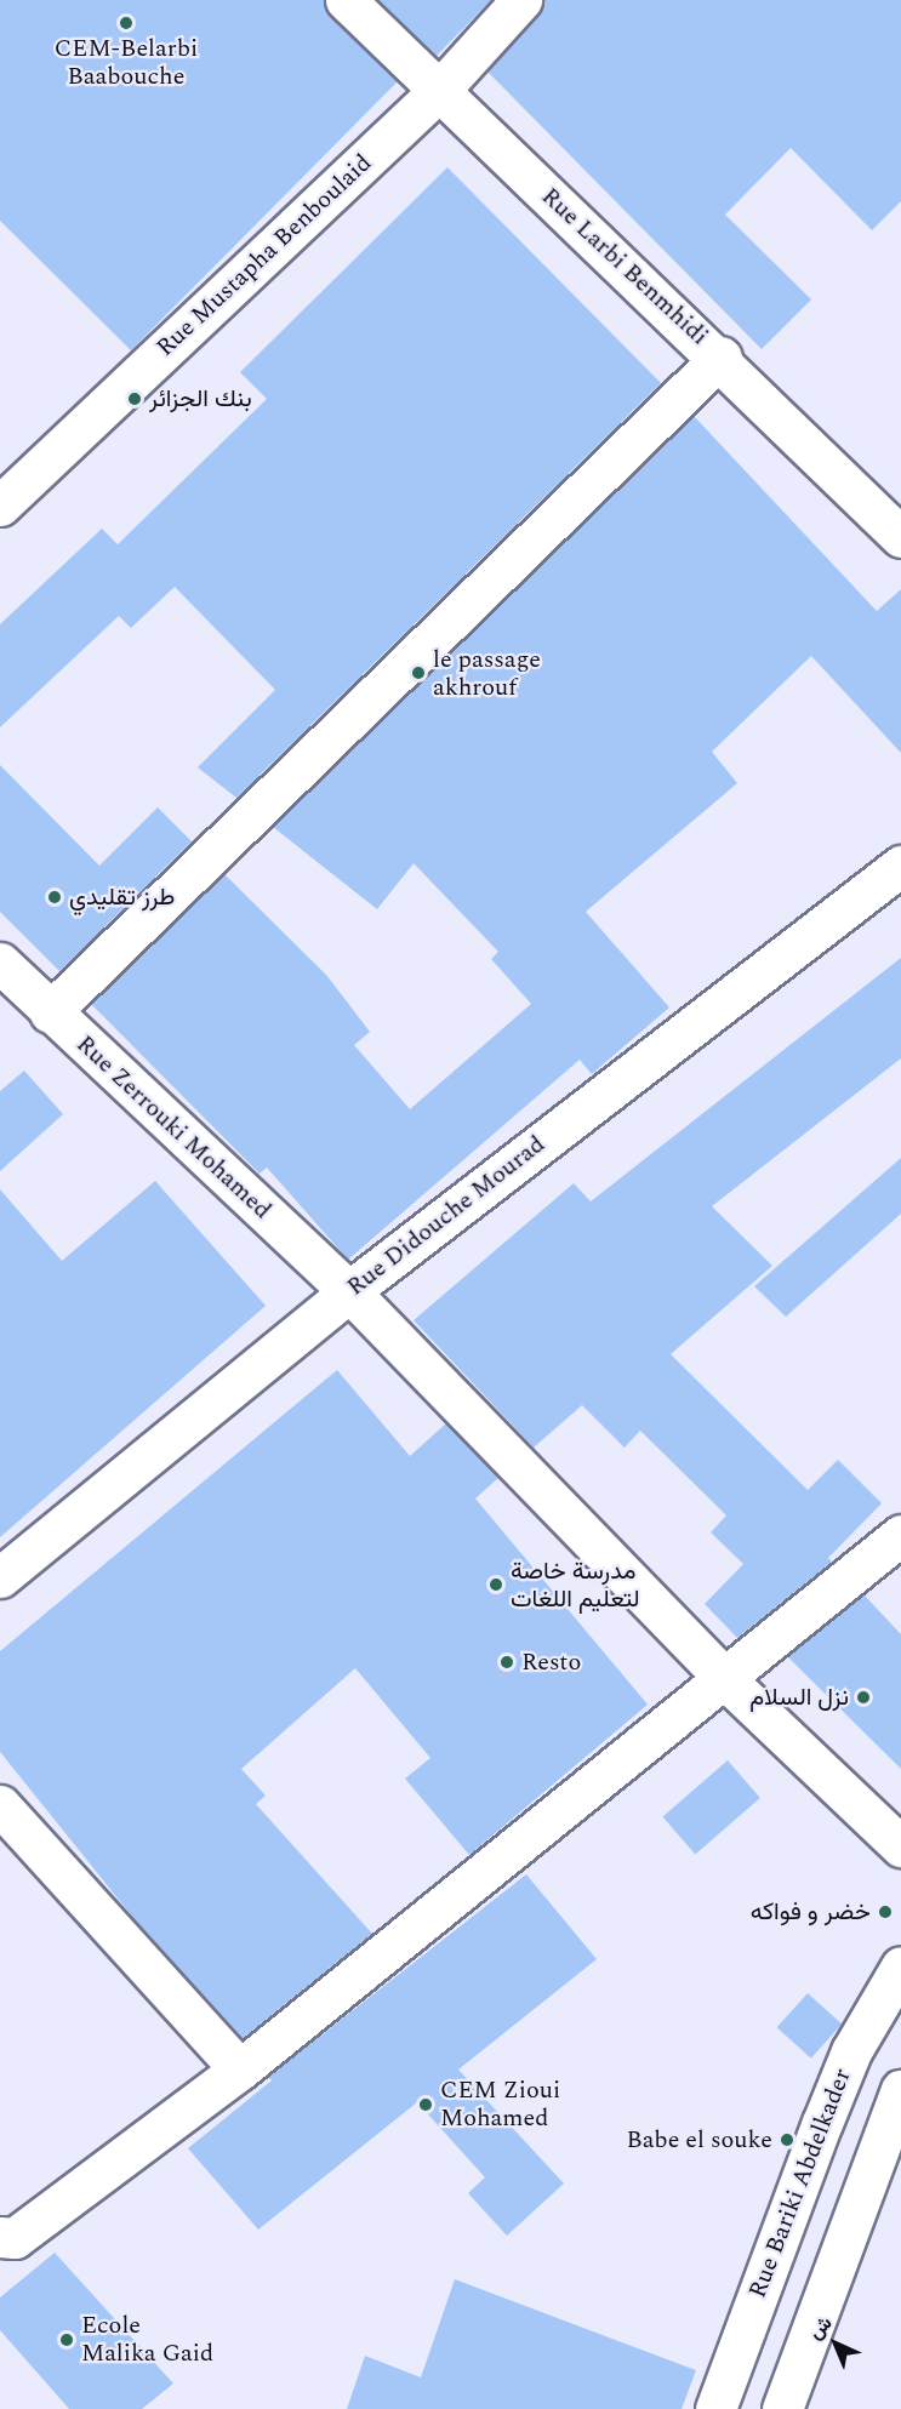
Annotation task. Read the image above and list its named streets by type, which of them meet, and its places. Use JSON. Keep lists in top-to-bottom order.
{
  "streets": {
    "street": [
      "Rue Mustapha Benboulaid",
      "Rue Larbi Benmhidi",
      "Rue Zerrouki Mohamed",
      "Rue Didouche Mourad",
      "Rue Bariki Abdelkader"
    ]
  },
  "crossings": [
    ["Rue Mustapha Benboulaid", "Rue Larbi Benmhidi"],
    ["Rue Zerrouki Mohamed", "Rue Didouche Mourad"]
  ],
  "places": [
    "CEM-Belarbi Baabouche",
    "بنك الجزائر",
    "le passage akhrouf",
    "طرز تقليدي",
    "مدرسة خاصة لتعليم اللغات",
    "Resto",
    "نزل السلام",
    "خضر و فواكه",
    "CEM Zioui Mohamed",
    "Babe el souke",
    "Ecole Malika Gaid"
  ],
  "north": "top left"
}
